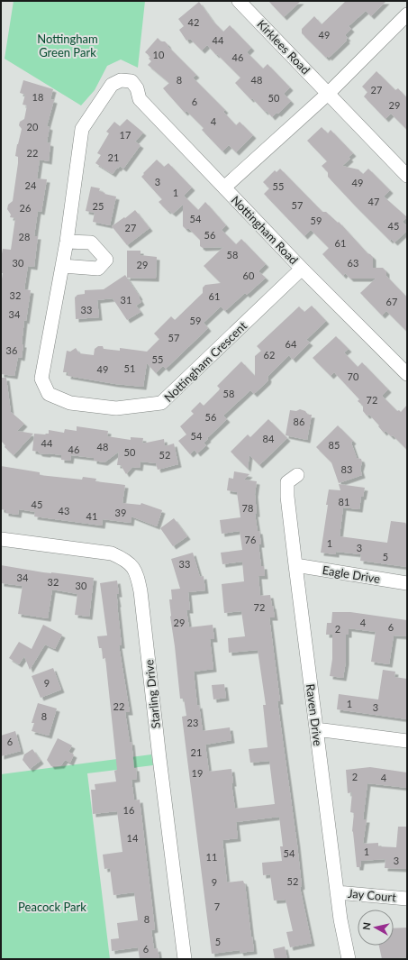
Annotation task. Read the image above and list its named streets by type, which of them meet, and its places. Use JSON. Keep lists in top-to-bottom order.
{
  "streets": {
    "street": [
      "Kirklees Road",
      "Nottingham Road",
      "Nottingham Crescent",
      "Eagle Drive",
      "Starling Drive",
      "Raven Drive",
      "Jay Court"
    ]
  },
  "crossings": [
    ["Kirklees Road", "Nottingham Road"],
    ["Nottingham Road", "Nottingham Crescent"],
    ["Eagle Drive", "Raven Drive"],
    ["Raven Drive", "Jay Court"]
  ],
  "parks": ["Nottingham Green Park", "Peacock Park"],
  "house_numbers": [
    "42",
    "49",
    "44",
    "10",
    "46",
    "8",
    "48",
    "27",
    "18",
    "50",
    "6",
    "29",
    "4",
    "20",
    "17",
    "22",
    "21",
    "3",
    "49",
    "24",
    "55",
    "1",
    "47",
    "57",
    "25",
    "26",
    "54",
    "59",
    "45",
    "27",
    "56",
    "28",
    "61",
    "58",
    "30",
    "63",
    "29",
    "60",
    "32",
    "61",
    "31",
    "67",
    "33",
    "34",
    "59",
    "57",
    "64",
    "36",
    "62",
    "55",
    "51",
    "49",
    "70",
    "58",
    "72",
    "56",
    "86",
    "54",
    "84",
    "44",
    "85",
    "48",
    "46",
    "50",
    "52",
    "83",
    "81",
    "45",
    "78",
    "43",
    "39",
    "41",
    "76",
    "1",
    "3",
    "5",
    "33",
    "34",
    "32",
    "30",
    "72",
    "29",
    "4",
    "6",
    "2",
    "9",
    "1",
    "22",
    "3",
    "8",
    "23",
    "6",
    "21",
    "19",
    "2",
    "4",
    "16",
    "14",
    "1",
    "54",
    "11",
    "3",
    "52",
    "9",
    "7",
    "8",
    "5",
    "6"
  ],
  "north": "left"
}
